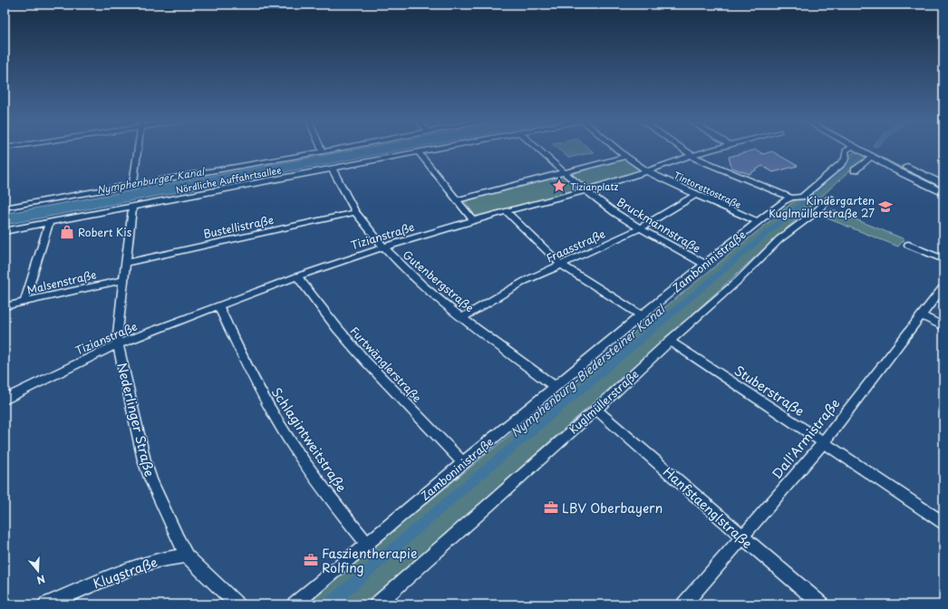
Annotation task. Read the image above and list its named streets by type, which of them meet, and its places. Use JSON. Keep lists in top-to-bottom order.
{
  "streets": {
    "street": [
      "Nördliche Auffahrtsallee",
      "Tintorettostraße",
      "Bruckmannstraße",
      "Bustellistraße",
      "Tizianstraße",
      "Fraasstraße",
      "Zamboninistraße",
      "Gutenbergstraße",
      "Malsenstraße",
      "Furtwänglerstraße",
      "Stuberstraße",
      "Kuglmüllerstraße",
      "Nederlinger Straße",
      "Dall'Armistraße",
      "Schlagintweitstraße",
      "Hanfstaenglstraße",
      "Klugstraße"
    ]
  },
  "crossings": [
    ["Nördliche Auffahrtsallee", "Gutenbergstraße"],
    ["Nördliche Auffahrtsallee", "Nederlinger Straße"],
    ["Tintorettostraße", "Tizianstraße"],
    ["Tintorettostraße", "Fraasstraße"],
    ["Tintorettostraße", "Zamboninistraße"],
    ["Bruckmannstraße", "Tizianstraße"],
    ["Bruckmannstraße", "Fraasstraße"],
    ["Bruckmannstraße", "Zamboninistraße"],
    ["Bustellistraße", "Gutenbergstraße"],
    ["Bustellistraße", "Nederlinger Straße"],
    ["Tizianstraße", "Gutenbergstraße"],
    ["Tizianstraße", "Furtwänglerstraße"],
    ["Tizianstraße", "Nederlinger Straße"],
    ["Tizianstraße", "Schlagintweitstraße"],
    ["Fraasstraße", "Gutenbergstraße"],
    ["Zamboninistraße", "Gutenbergstraße"],
    ["Zamboninistraße", "Furtwänglerstraße"],
    ["Zamboninistraße", "Schlagintweitstraße"],
    ["Malsenstraße", "Nederlinger Straße"],
    ["Stuberstraße", "Kuglmüllerstraße"],
    ["Stuberstraße", "Dall'Armistraße"],
    ["Kuglmüllerstraße", "Hanfstaenglstraße"],
    ["Nederlinger Straße", "Klugstraße"],
    ["Dall'Armistraße", "Hanfstaenglstraße"]
  ],
  "water": ["Nymphenburger Kanal", "Nymphenburg-Biedersteiner Kanal"],
  "places": {
    "place": ["Tizianplatz"],
    "school or university": ["Kindergarten Kuglmüllerstraße 27"],
    "shop": ["Robert Kis"],
    "office": ["LBV Oberbayern", "Faszientherapie Rolfing"]
  },
  "north": "bottom"
}
